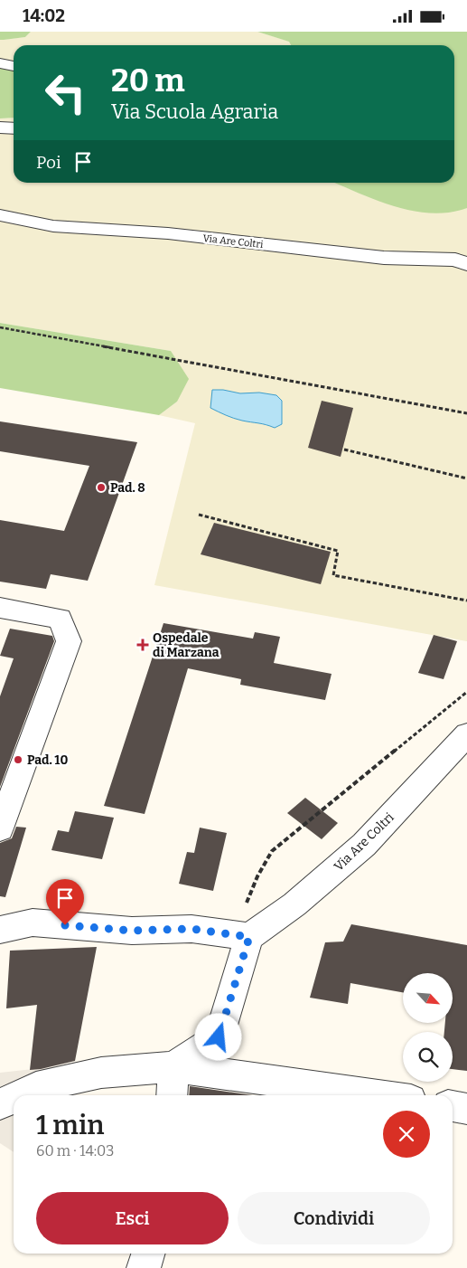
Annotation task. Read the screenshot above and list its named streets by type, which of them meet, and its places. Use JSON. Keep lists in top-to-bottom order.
{
  "streets": {
    "street": ["Via Are Coltri"]
  },
  "places": {
    "other": ["Pad. 8", "Pad. 10"],
    "health": ["Ospedale di Marzana"]
  },
  "north": "bottom right",
  "page": {
    "status": "14:02",
    "turn": ["20 m", "Via Scuola Agraria"],
    "then": "Poi",
    "heading": ["1 min", "60 m · 14:03"],
    "buttons": ["Esci", "Condividi"]
  }
}
